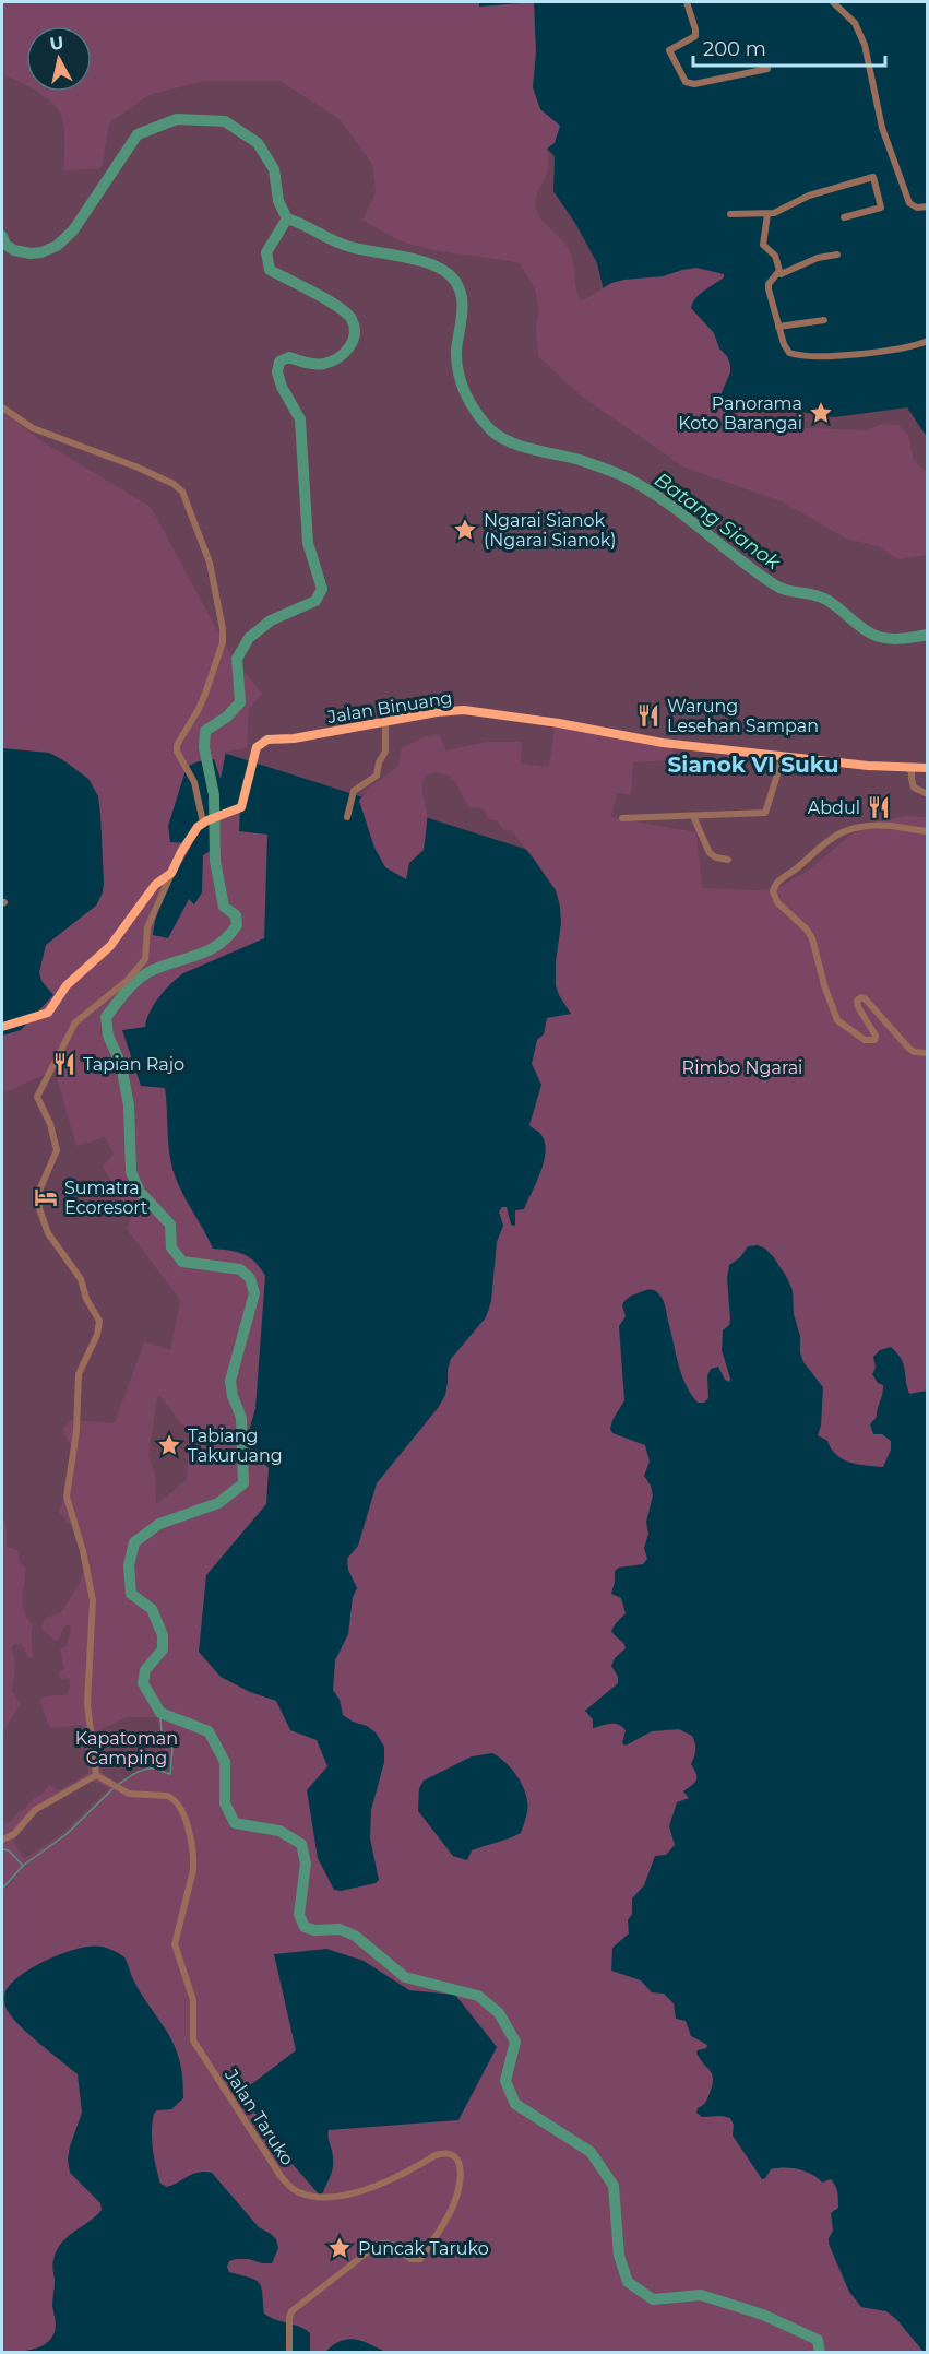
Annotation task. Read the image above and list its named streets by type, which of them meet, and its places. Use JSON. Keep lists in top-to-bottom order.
{
  "streets": {
    "main road": ["Jalan Binuang"],
    "street": ["Jalan Taruko"]
  },
  "districts": ["Sianok VI Suku"],
  "water": ["Batang Sianok"],
  "parks": ["Rimbo Ngarai", "Kapatoman Camping"],
  "places": {
    "place": [
      "Panorama Koto Barangai",
      "Ngarai Sianok (Ngarai Sianok)",
      "Tabiang Takuruang",
      "Puncak Taruko"
    ],
    "restaurant": ["Warung Lesehan Sampan", "Abdul", "Tapian Rajo"],
    "hotel": ["Sumatra Ecoresort"]
  },
  "scale_bar": "200 m",
  "north": "top"
}
